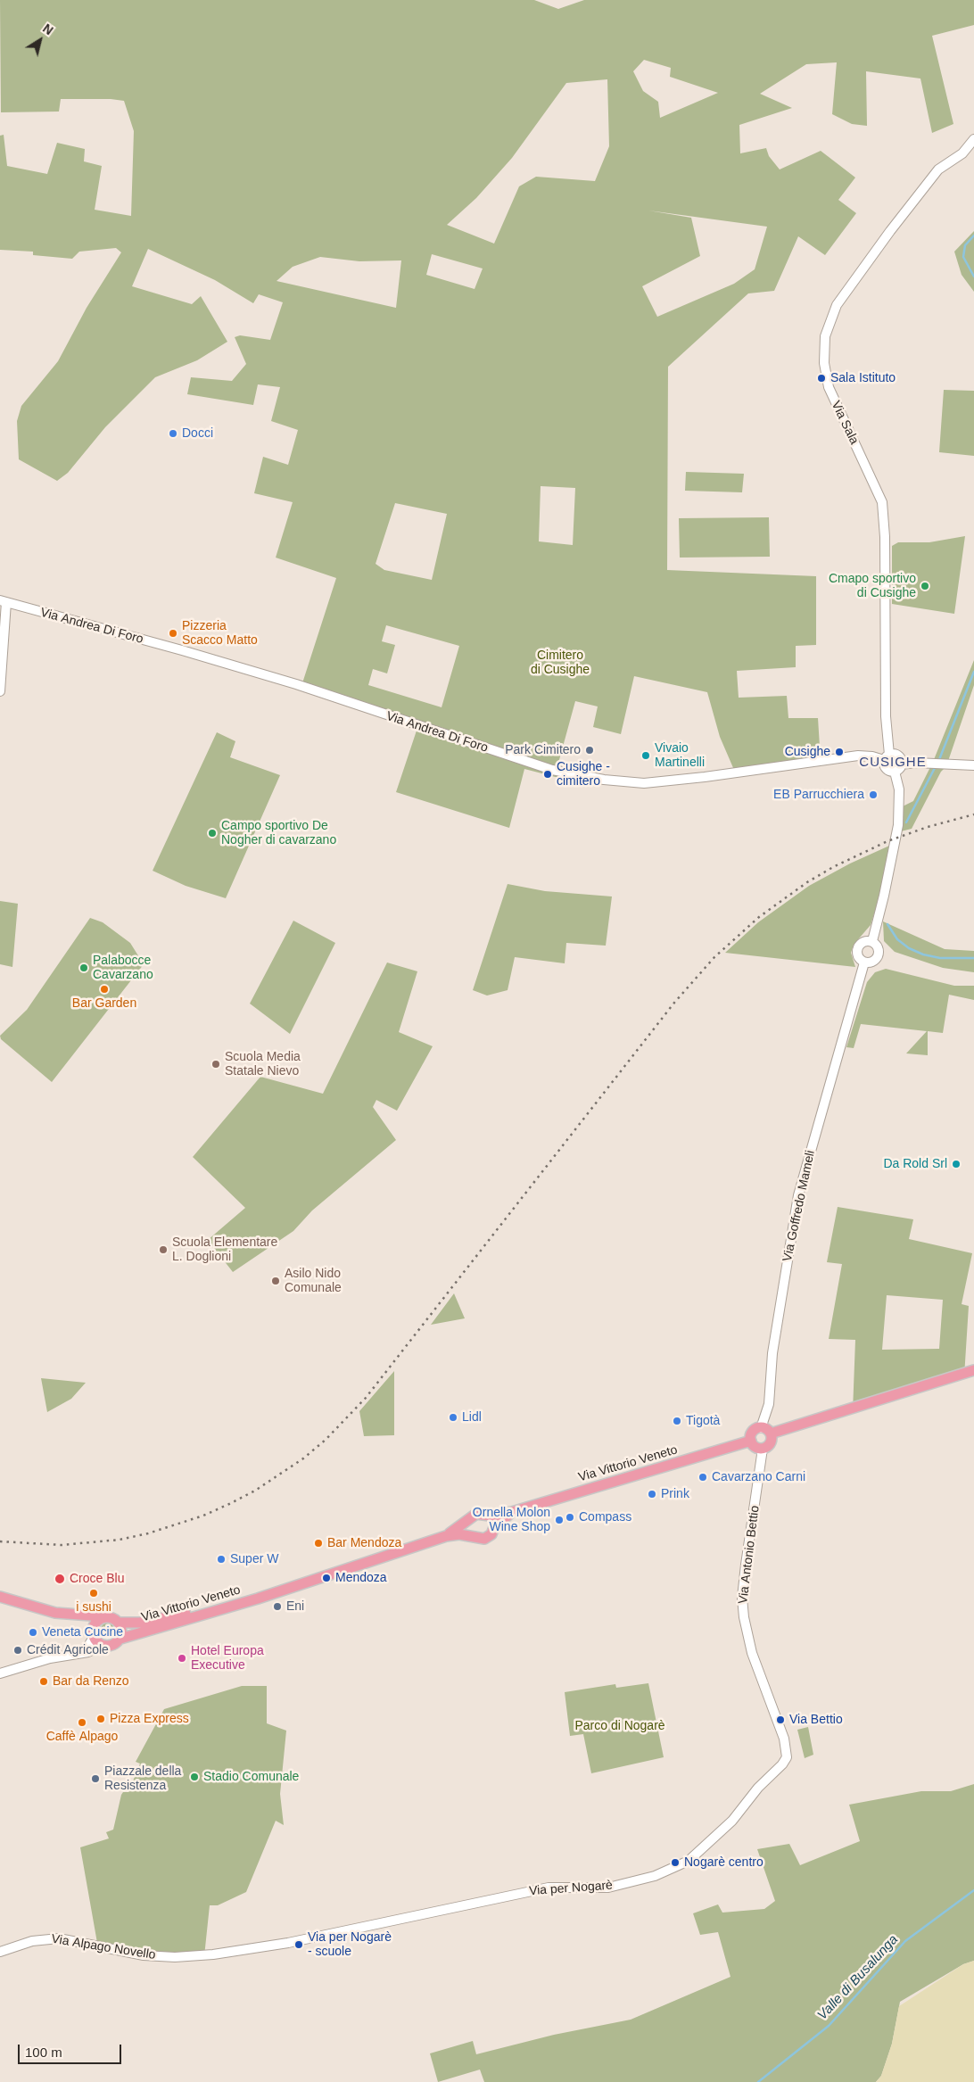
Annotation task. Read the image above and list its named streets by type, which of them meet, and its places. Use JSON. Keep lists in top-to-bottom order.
{
  "streets": {
    "main road": ["Via Vittorio Veneto"],
    "street": [
      "Via Sala",
      "Via Andrea Di Foro",
      "Via Goffredo Mameli",
      "Via Antonio Bettio",
      "Via per Nogarè",
      "Via Alpago Novello"
    ]
  },
  "crossings": [
    ["Via Sala", "Via Andrea Di Foro"],
    ["Via Goffredo Mameli", "Via Vittorio Veneto"],
    ["Via Goffredo Mameli", "Via Antonio Bettio"],
    ["Via Vittorio Veneto", "Via Antonio Bettio"],
    ["Via Antonio Bettio", "Via per Nogarè"],
    ["Via per Nogarè", "Via Alpago Novello"]
  ],
  "districts": ["CUSIGHE"],
  "water": ["Valle di Busalunga"],
  "parks": ["Cimitero di Cusighe", "Parco di Nogarè"],
  "places": [
    "Sala Istituto",
    "Docci",
    "Cmapo sportivo di Cusighe",
    "Pizzeria Scacco Matto",
    "Park Cimitero",
    "Cusighe",
    "Vivaio Martinelli",
    "Cusighe - cimitero",
    "EB Parrucchiera",
    "Campo sportivo De Nogher di cavarzano",
    "Palabocce Cavarzano",
    "Bar Garden",
    "Scuola Media Statale Nievo",
    "Da Rold Srl",
    "Scuola Elementare L. Doglioni",
    "Asilo Nido Comunale",
    "Lidl",
    "Tigotà",
    "Cavarzano Carni",
    "Prink",
    "Compass",
    "Ornella Molon Wine Shop",
    "Bar Mendoza",
    "Super W",
    "Mendoza",
    "Croce Blu",
    "i sushi",
    "Eni",
    "Veneta Cucine",
    "Crédit Agricole",
    "Hotel Europa Executive",
    "Bar da Renzo",
    "Pizza Express",
    "Via Bettio",
    "Caffè Alpago",
    "Stadio Comunale",
    "Piazzale della Resistenza",
    "Nogarè centro",
    "Via per Nogarè - scuole"
  ],
  "scale_bar": "100 m",
  "north": "top right"
}
